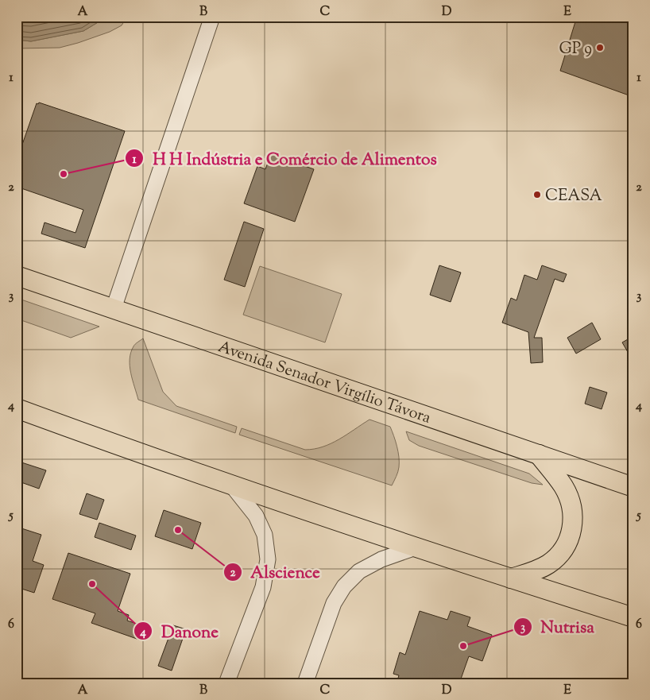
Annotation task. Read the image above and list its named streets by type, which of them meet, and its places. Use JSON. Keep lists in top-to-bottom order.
{
  "streets": {
    "main road": ["Avenida Senador Virgílio Távora"]
  },
  "places": [
    "GP 9",
    "H H Indústria e Comércio de Alimentos",
    "CEASA",
    "Alscience",
    "Danone",
    "Nutrisa"
  ],
  "grid": {
    "columns": [
      "A",
      "B",
      "C",
      "D",
      "E"
    ],
    "rows": [
      "1",
      "2",
      "3",
      "4",
      "5",
      "6"
    ]
  }
}
